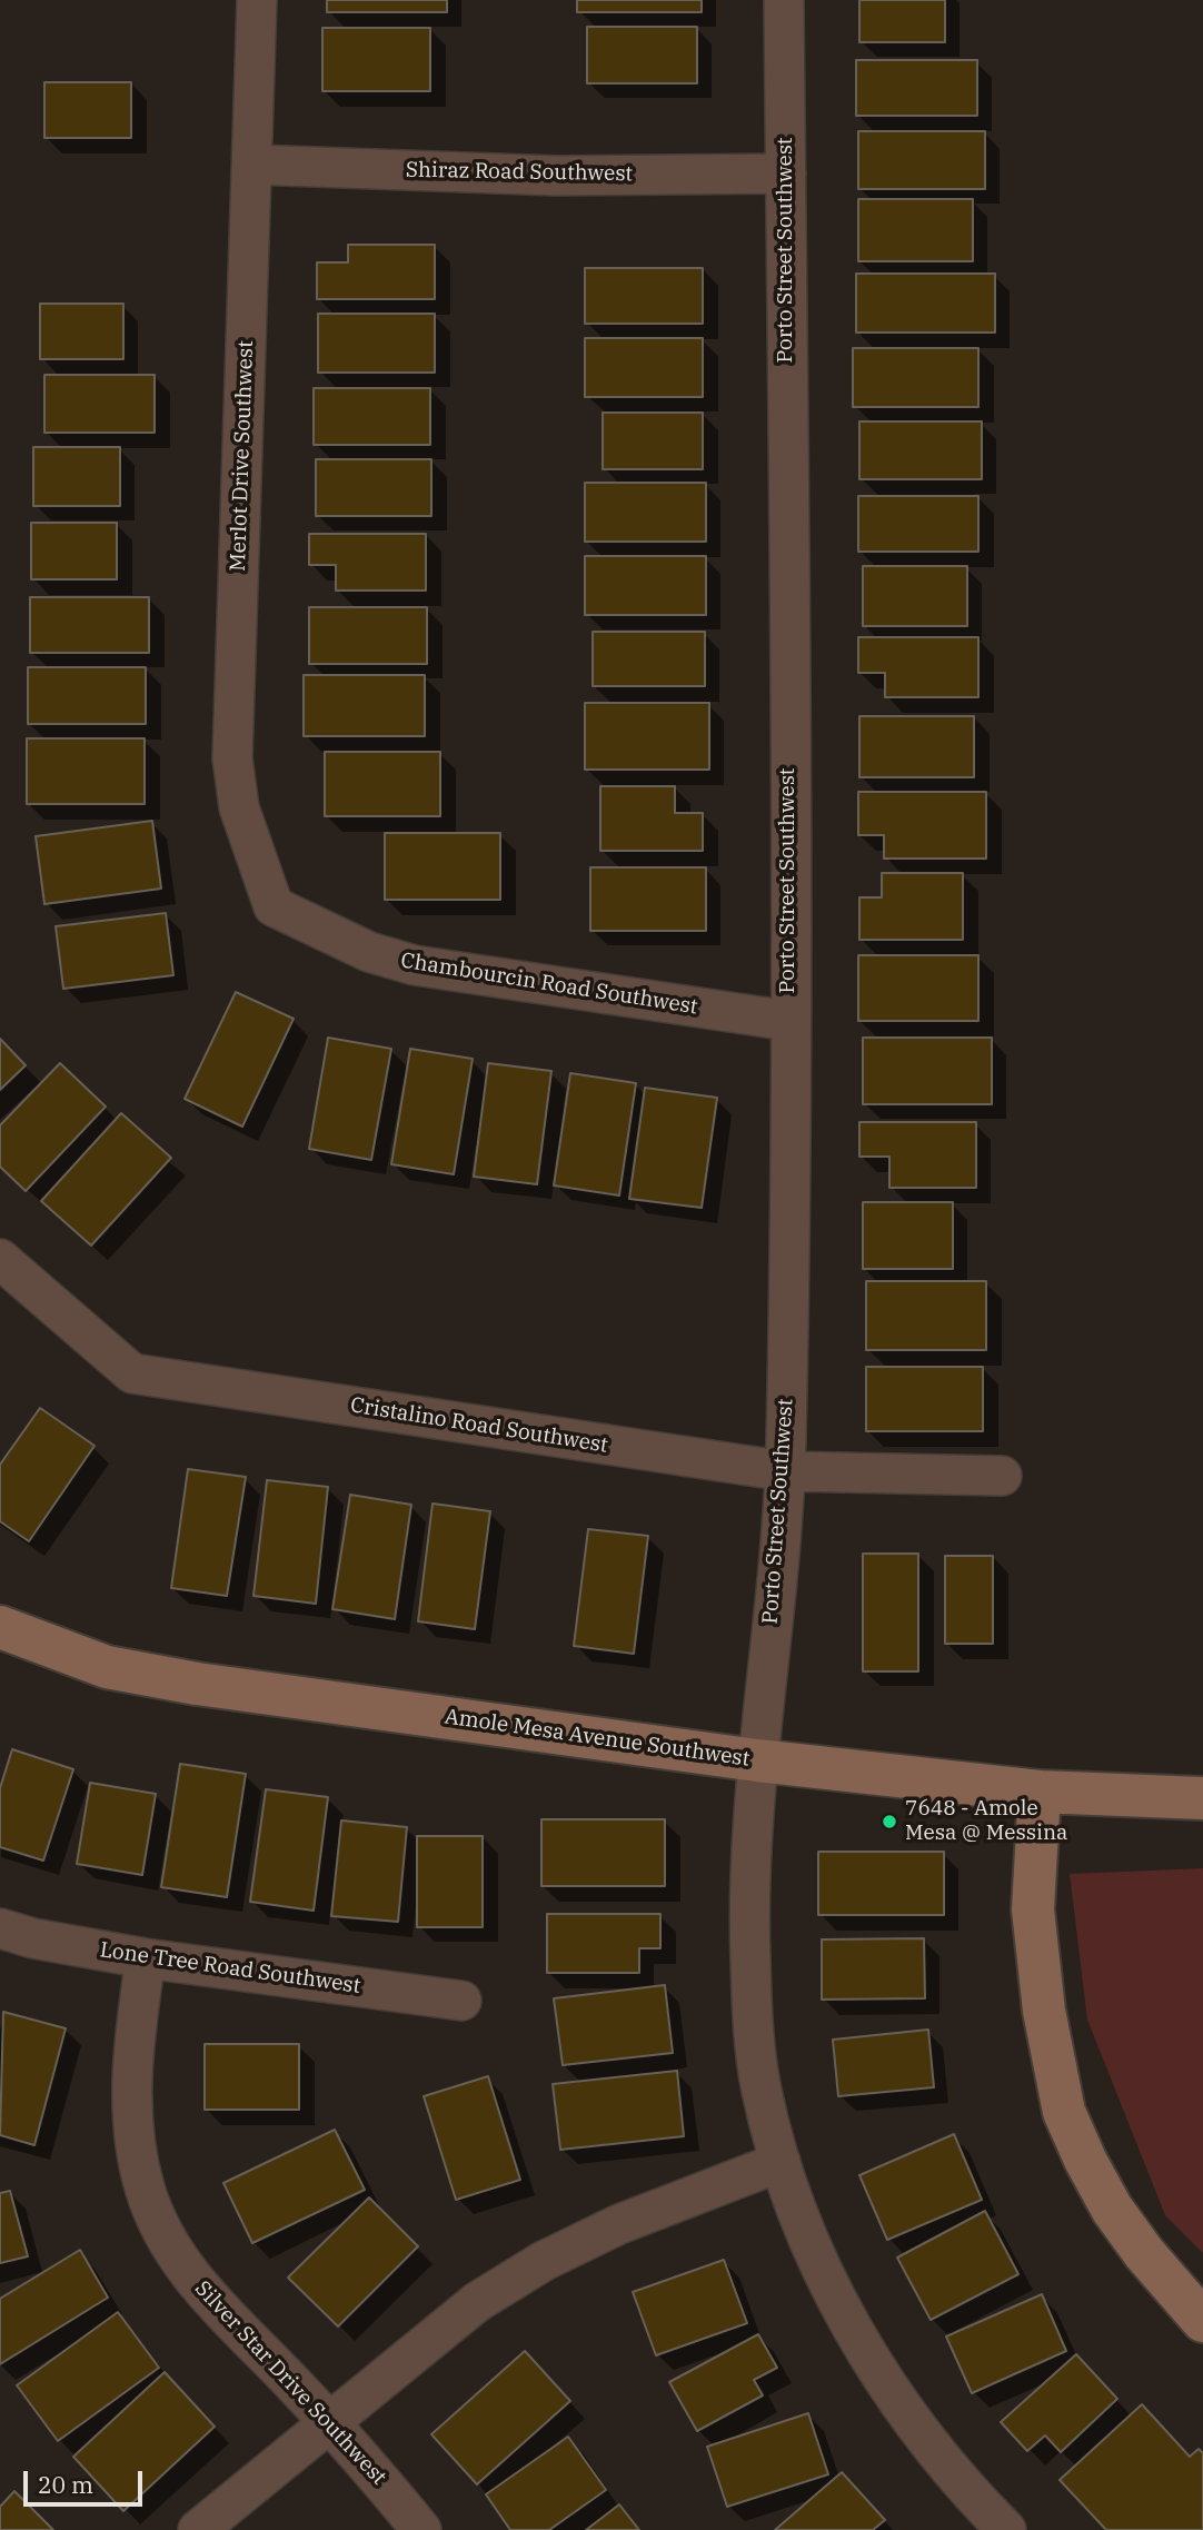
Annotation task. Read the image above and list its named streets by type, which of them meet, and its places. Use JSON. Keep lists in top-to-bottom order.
{
  "streets": {
    "street": [
      "Shiraz Road Southwest",
      "Porto Street Southwest",
      "Merlot Drive Southwest",
      "Chambourcin Road Southwest",
      "Cristalino Road Southwest",
      "Amole Mesa Avenue Southwest",
      "Lone Tree Road Southwest",
      "Silver Star Drive Southwest"
    ]
  },
  "crossings": [
    ["Shiraz Road Southwest", "Porto Street Southwest"],
    ["Shiraz Road Southwest", "Merlot Drive Southwest"],
    ["Porto Street Southwest", "Chambourcin Road Southwest"],
    ["Porto Street Southwest", "Cristalino Road Southwest"],
    ["Porto Street Southwest", "Amole Mesa Avenue Southwest"],
    ["Merlot Drive Southwest", "Chambourcin Road Southwest"],
    ["Lone Tree Road Southwest", "Silver Star Drive Southwest"]
  ],
  "places": ["7648 - Amole Mesa @ Messina"],
  "scale_bar": "20 m"
}
